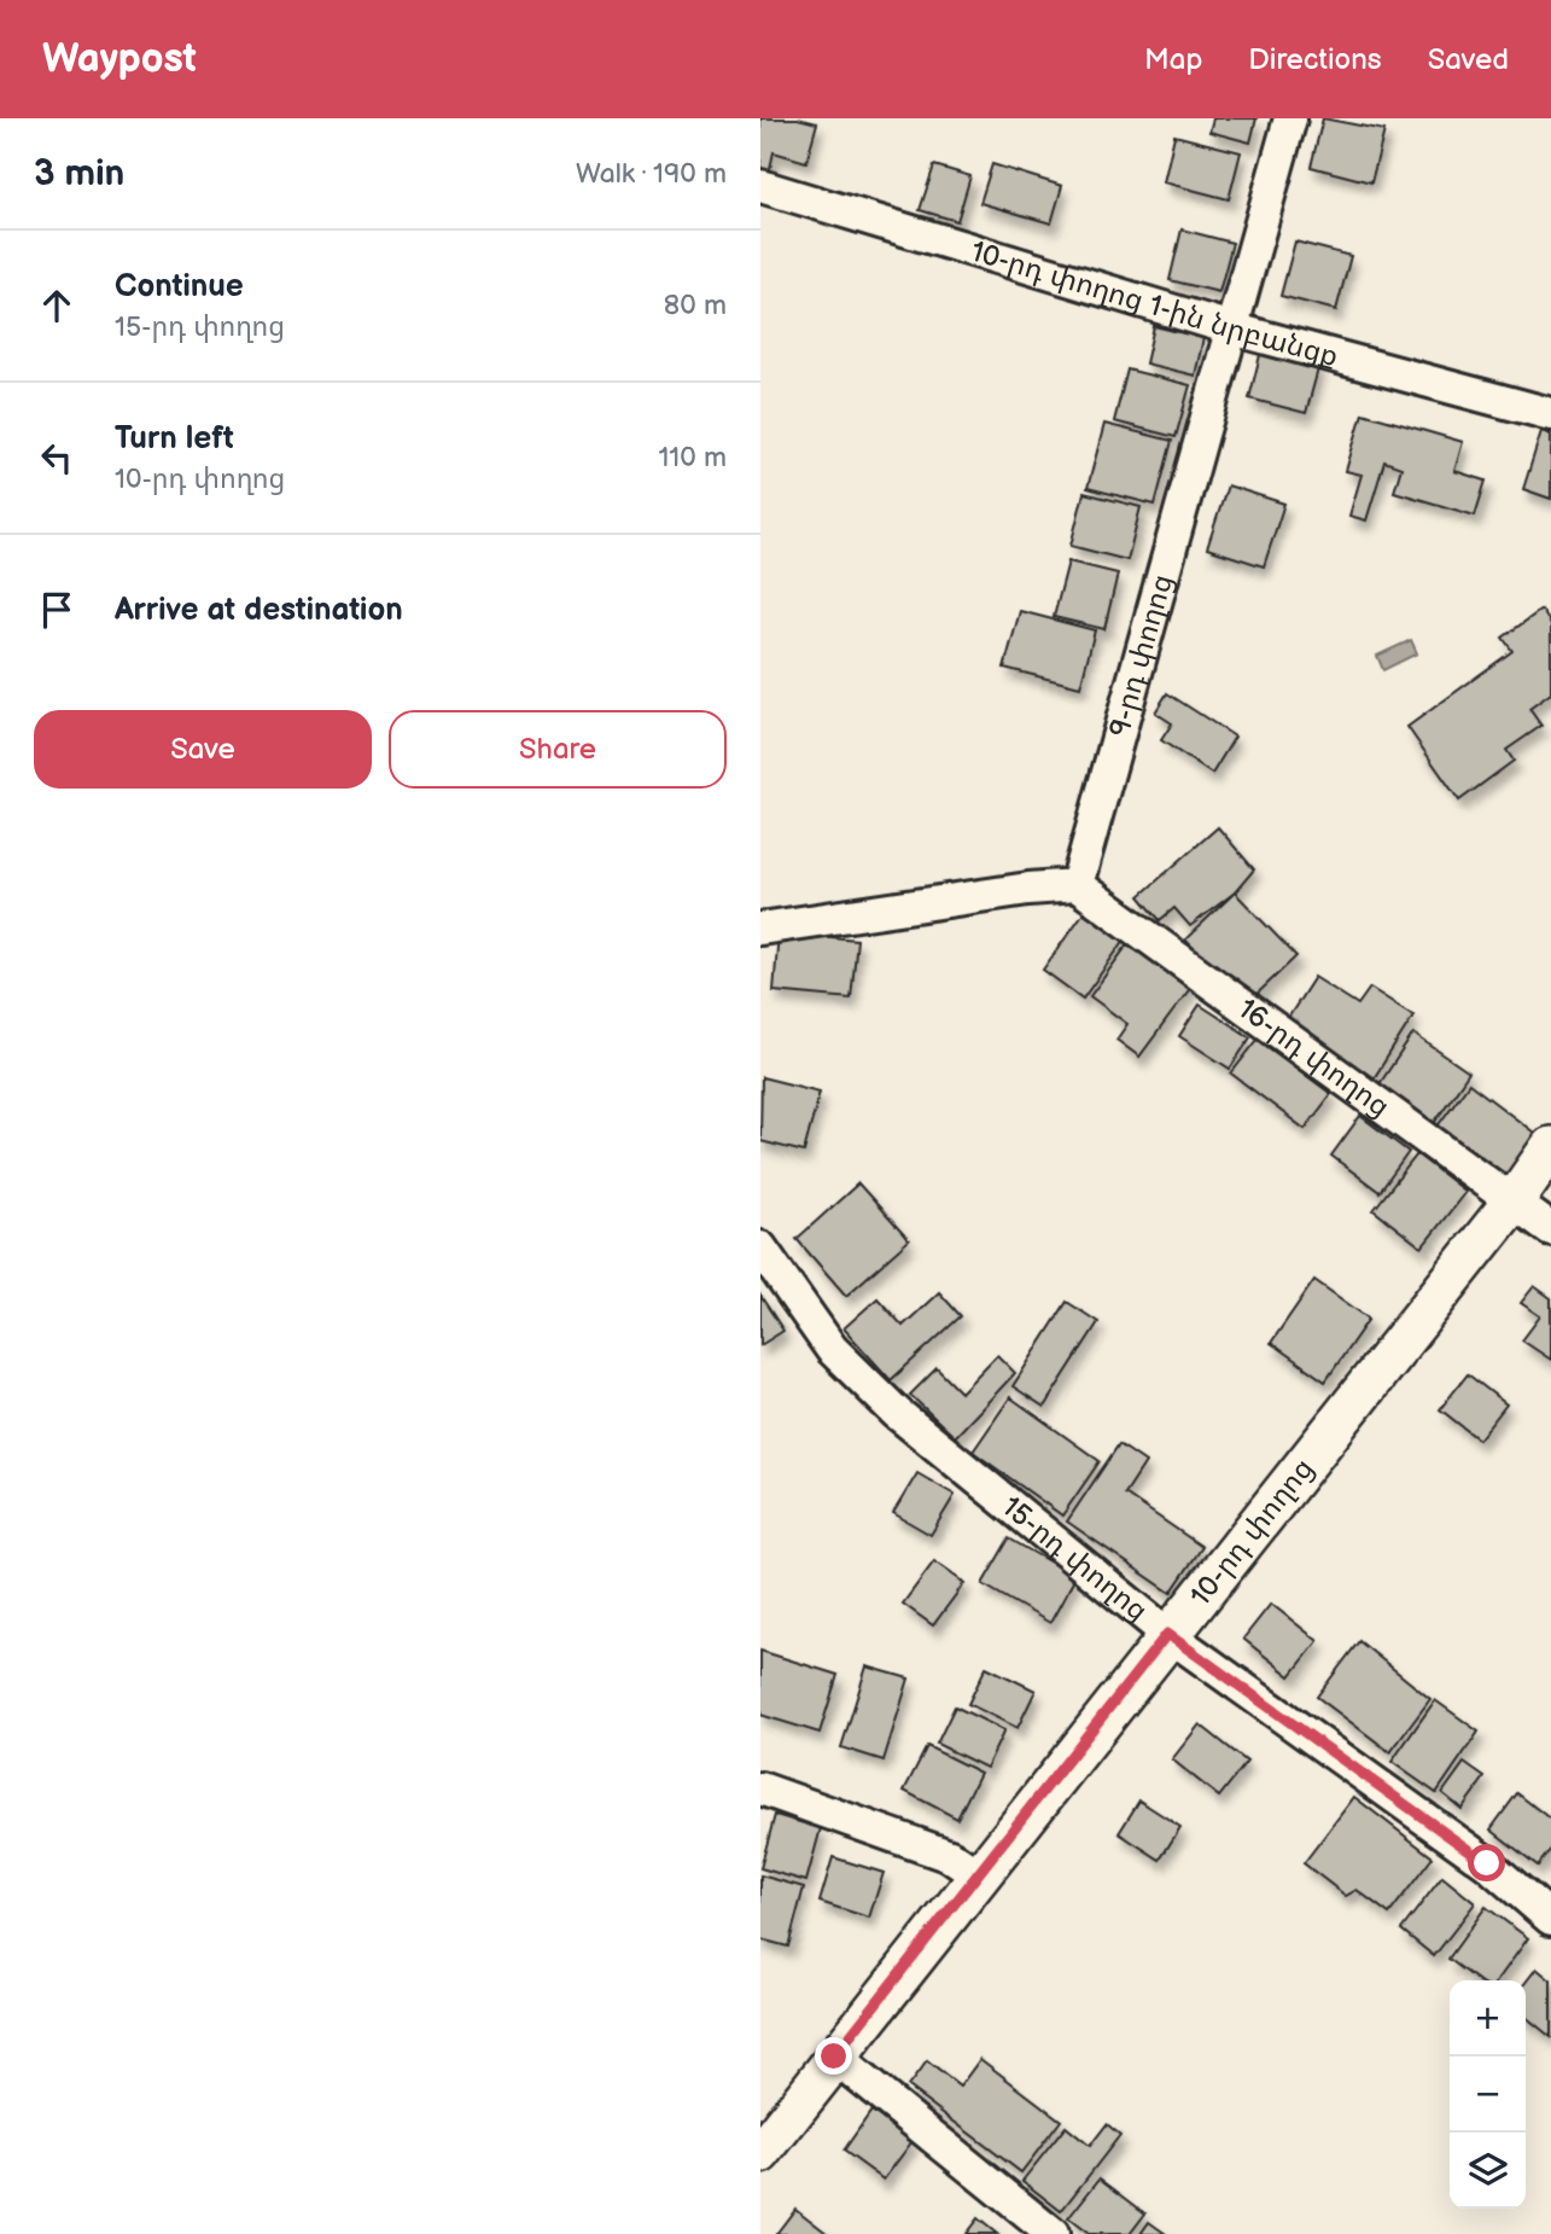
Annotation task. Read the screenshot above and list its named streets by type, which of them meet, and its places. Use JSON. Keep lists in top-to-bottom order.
{
  "streets": {
    "street": [
      "10-րդ փողոց 1-ին նրբանցք",
      "9-րդ փողոց",
      "16-րդ փողոց",
      "10-րդ փողոց",
      "15-րդ փողոց"
    ]
  },
  "crossings": [
    ["10-րդ փողոց 1-ին նրբանցք", "9-րդ փողոց"],
    ["9-րդ փողոց", "16-րդ փողոց"],
    ["16-րդ փողոց", "10-րդ փողոց"],
    ["10-րդ փողոց", "15-րդ փողոց"]
  ],
  "page": {
    "header": "Waypost",
    "nav": ["Map", "Directions", "Saved"],
    "heading": ["3 min", "Walk · 190 m"],
    "list": [
      ["Continue", "15-րդ փողոց", "80 m"],
      ["Turn left", "10-րդ փողոց", "110 m"],
      "Arrive at destination"
    ],
    "buttons": ["Save", "Share"],
    "map_buttons": ["+", "−"]
  }
}
